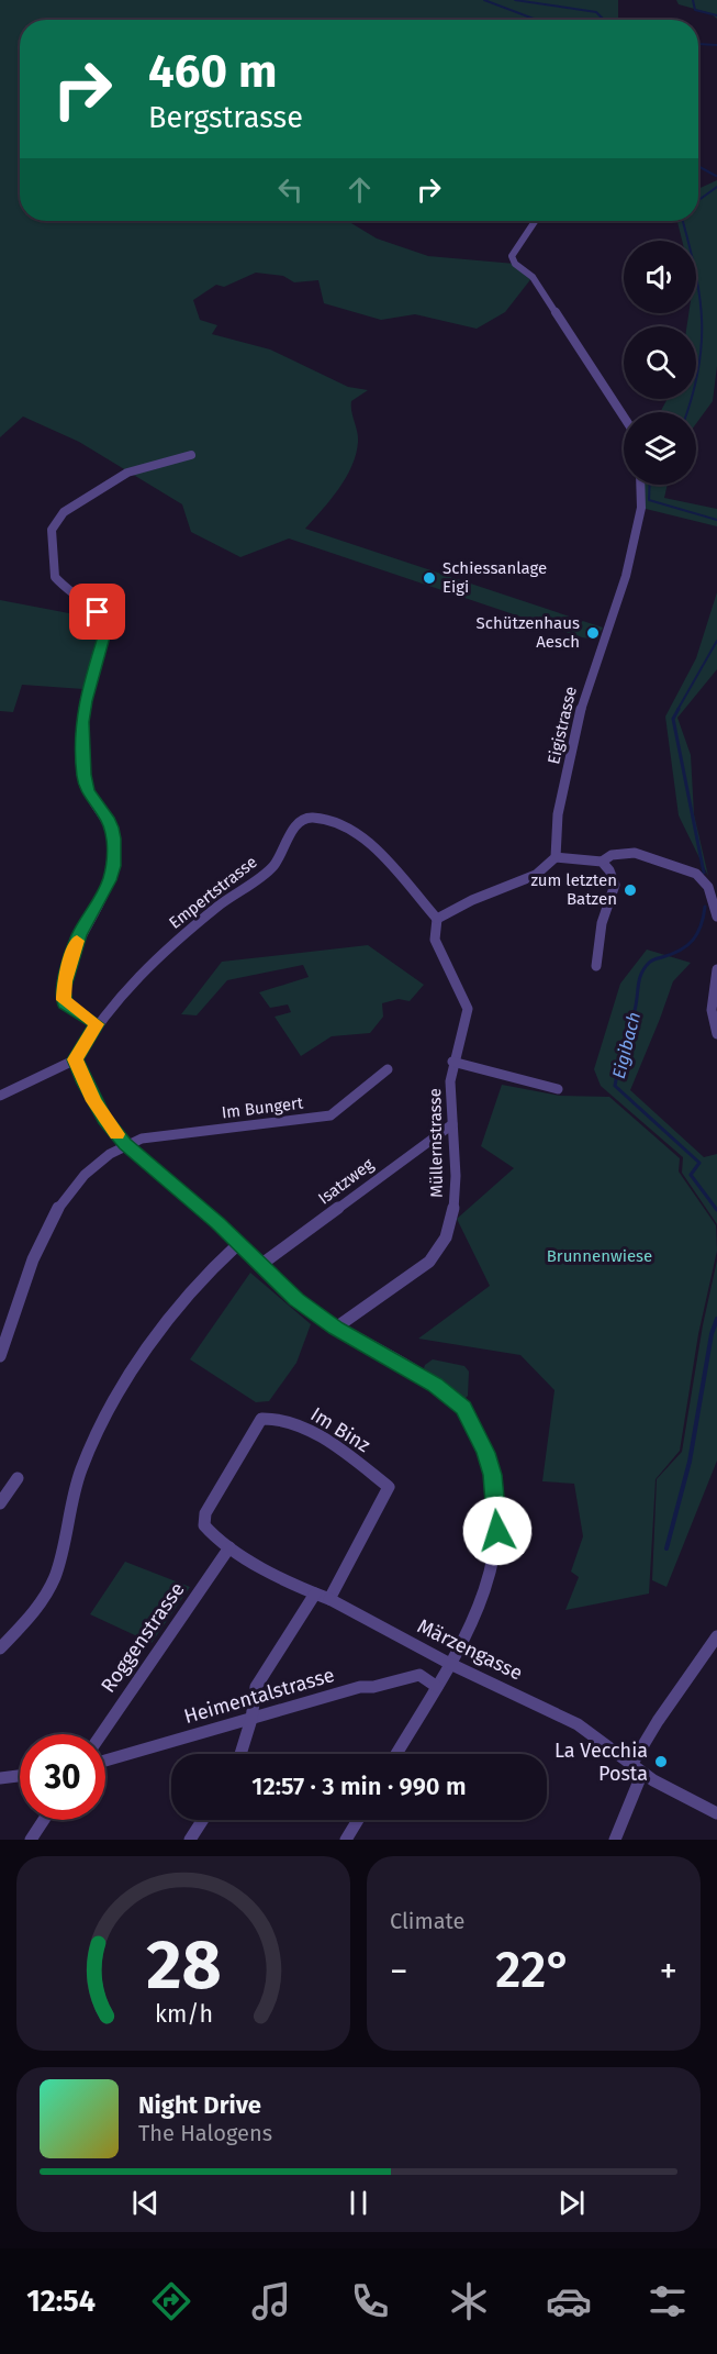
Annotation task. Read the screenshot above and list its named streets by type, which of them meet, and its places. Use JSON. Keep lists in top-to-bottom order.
{
  "streets": {
    "street": [
      "Eigistrasse",
      "Empertstrasse",
      "Im Bungert",
      "Müllernstrasse",
      "Isatzweg",
      "Im Binz",
      "Roggenstrasse",
      "Märzengasse",
      "Heimentalstrasse"
    ]
  },
  "crossings": [
    ["Empertstrasse", "Müllernstrasse"],
    ["Müllernstrasse", "Isatzweg"],
    ["Im Binz", "Märzengasse"],
    ["Roggenstrasse", "Märzengasse"]
  ],
  "water": ["Eigibach"],
  "parks": ["Brunnenwiese"],
  "places": [
    "Schiessanlage Eigi",
    "Schützenhaus Aesch",
    "zum letzten Batzen",
    "La Vecchia Posta"
  ],
  "page": {
    "turn": ["460 m", "Bergstrasse"],
    "limit": "30",
    "trip": "12:57 · 3 min · 990 m",
    "tile": "Climate",
    "heat": ["−", "22°", "+"],
    "song": ["Night Drive", "The Halogens"],
    "tabs": "12:54",
    "gauge": ["28", "km/h"]
  }
}
